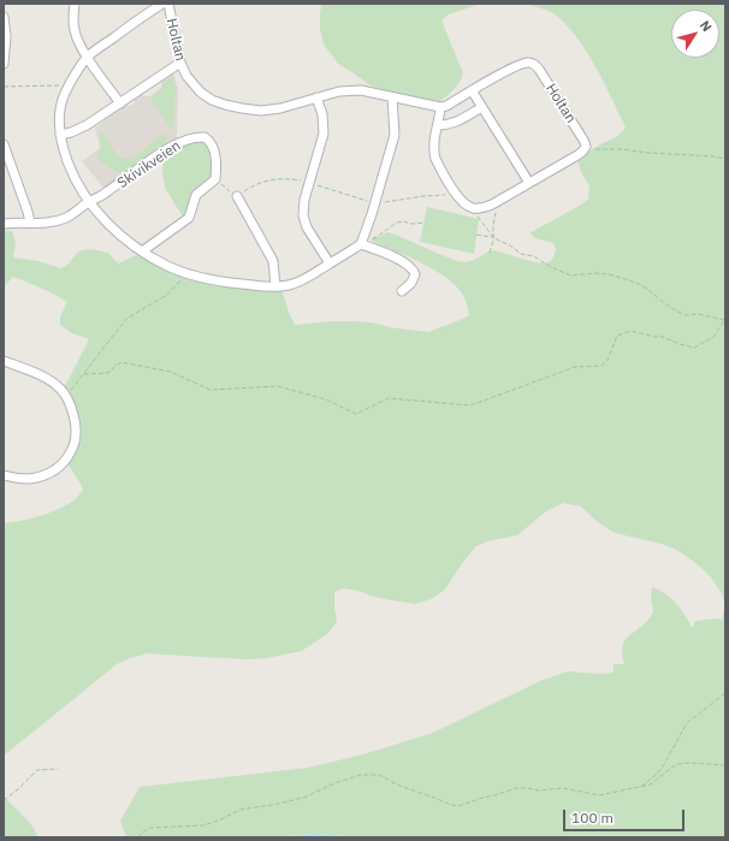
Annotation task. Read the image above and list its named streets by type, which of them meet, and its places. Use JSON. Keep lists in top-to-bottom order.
{
  "streets": {
    "street": ["Holtan", "Skivikveien"]
  },
  "scale_bar": "100 m",
  "north": "top right"
}
